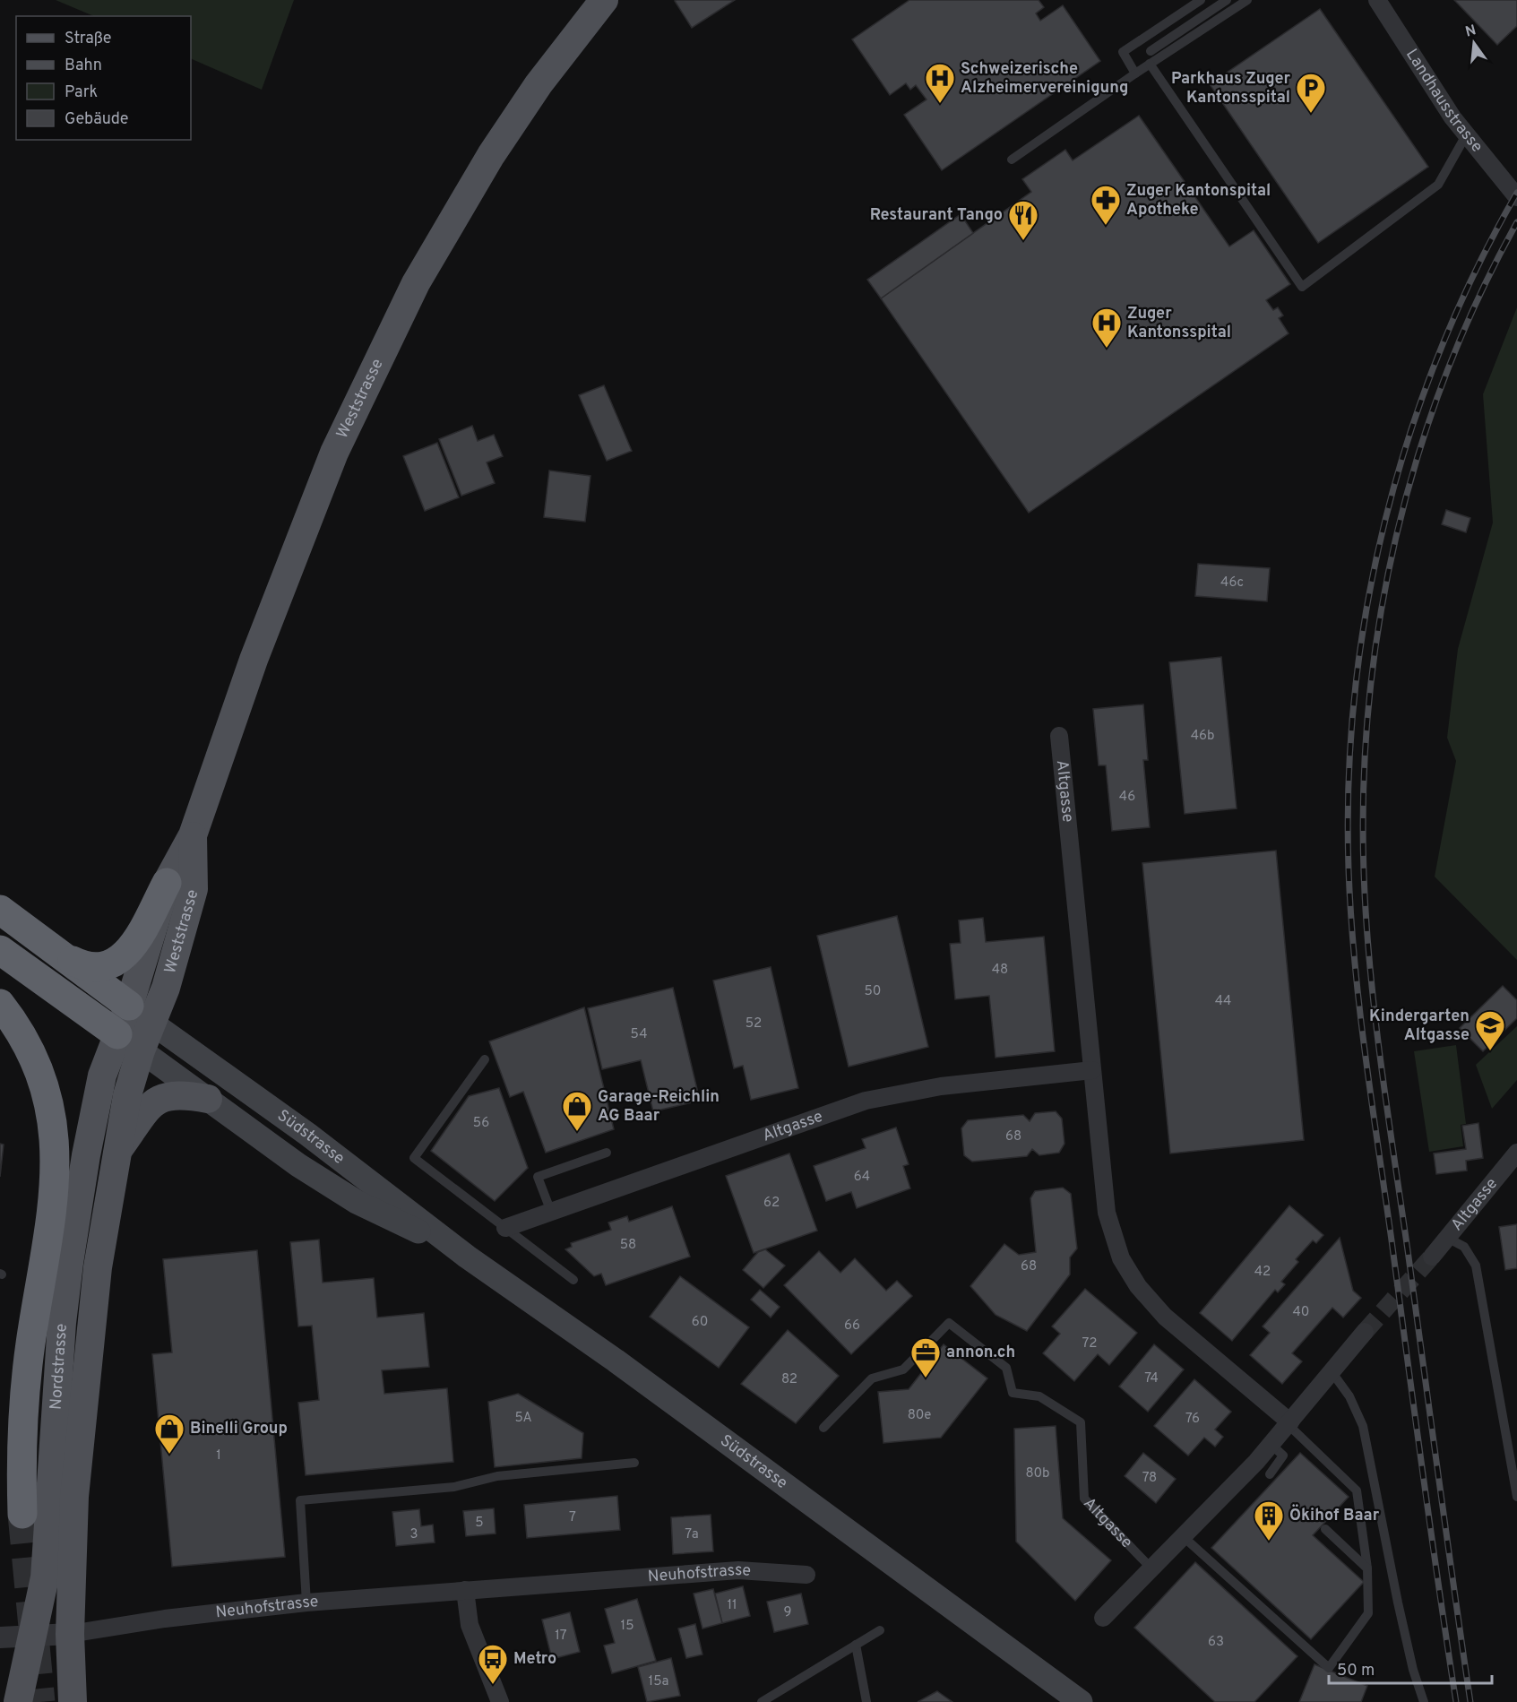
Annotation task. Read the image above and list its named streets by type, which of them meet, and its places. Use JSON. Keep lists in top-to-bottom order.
{
  "streets": {
    "main road": ["Weststrasse", "Südstrasse", "Nordstrasse"],
    "street": ["Landhausstrasse", "Altgasse", "Neuhofstrasse"]
  },
  "crossings": [
    ["Weststrasse", "Südstrasse"],
    ["Südstrasse", "Nordstrasse"],
    ["Nordstrasse", "Neuhofstrasse"]
  ],
  "places": {
    "hospital": ["Schweizerische Alzheimervereinigung", "Zuger Kantonsspital"],
    "parking": ["Parkhaus Zuger Kantonsspital"],
    "pharmacy": ["Zuger Kantonspital Apotheke"],
    "restaurant": ["Restaurant Tango"],
    "school or university": ["Kindergarten Altgasse"],
    "shop": ["Garage-Reichlin AG Baar", "Binelli Group"],
    "office": ["annon.ch"],
    "building": ["Ökihof Baar"],
    "bus stop": ["Metro"]
  },
  "house_numbers": [
    "46c",
    "46b",
    "46",
    "48",
    "50",
    "44",
    "52",
    "54",
    "56",
    "68",
    "64",
    "62",
    "58",
    "68",
    "42",
    "40",
    "60",
    "66",
    "72",
    "74",
    "82",
    "80e",
    "5A",
    "76",
    "1",
    "80b",
    "78",
    "7",
    "5",
    "3",
    "7a",
    "11",
    "9",
    "15",
    "17",
    "63",
    "15a"
  ],
  "legend": [
    "Straße",
    "Bahn",
    "Park",
    "Gebäude"
  ],
  "scale_bar": "50 m",
  "north": "top"
}
